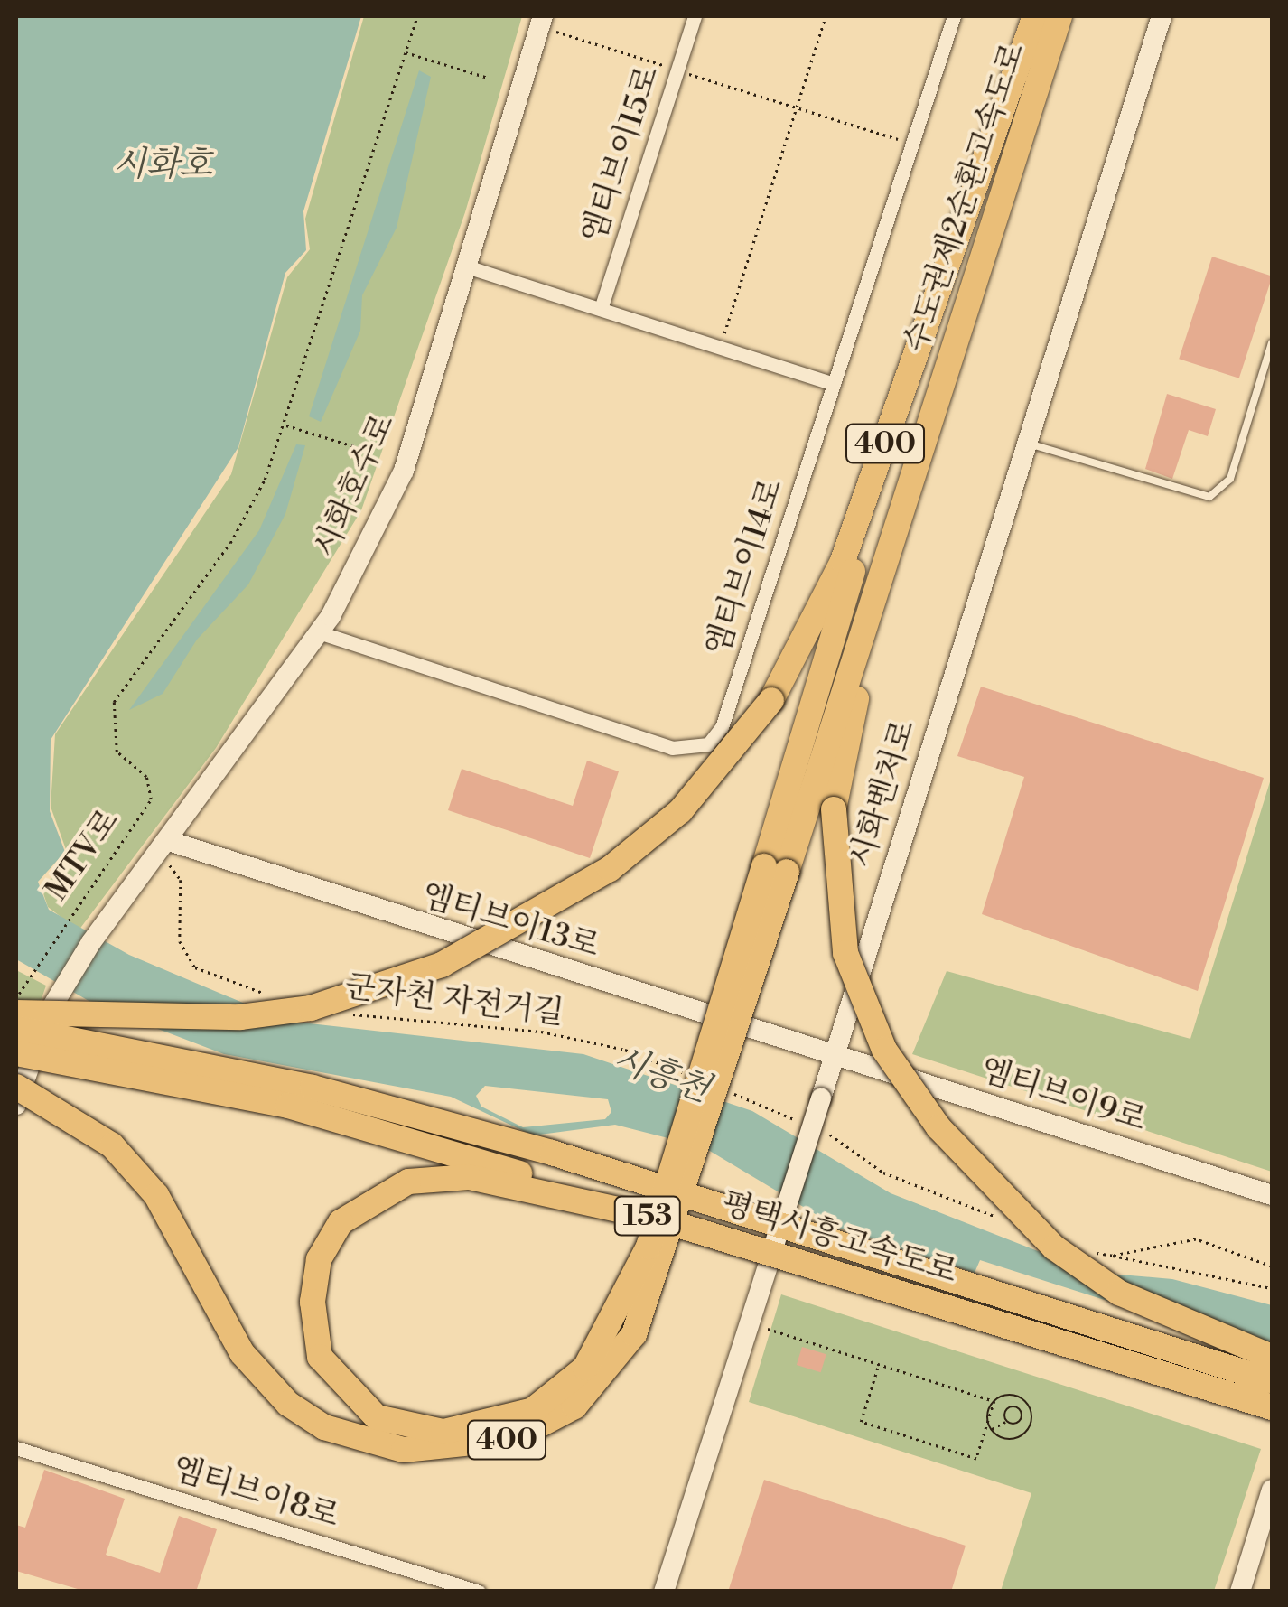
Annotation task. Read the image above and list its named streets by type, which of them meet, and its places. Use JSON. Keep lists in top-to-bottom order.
{
  "streets": {
    "highway": [
      "수도권제2순환고속도로",
      "400",
      "153",
      "평택시흥고속도로"
    ],
    "street": [
      "엠티브이15로",
      "시화호수로",
      "엠티브이14로",
      "시화벤처로",
      "엠티브이13로",
      "엠티브이9로",
      "엠티브이8로"
    ],
    "path": ["MTV로", "군자천 자전거길"]
  },
  "crossings": [
    ["수도권제2순환고속도로", "400"],
    ["시화호수로", "엠티브이14로"],
    ["시화호수로", "엠티브이13로"],
    ["시화벤처로", "엠티브이13로"],
    ["시화벤처로", "엠티브이9로"],
    ["엠티브이13로", "엠티브이9로"]
  ],
  "water": ["시화호", "시흥천"]
}
